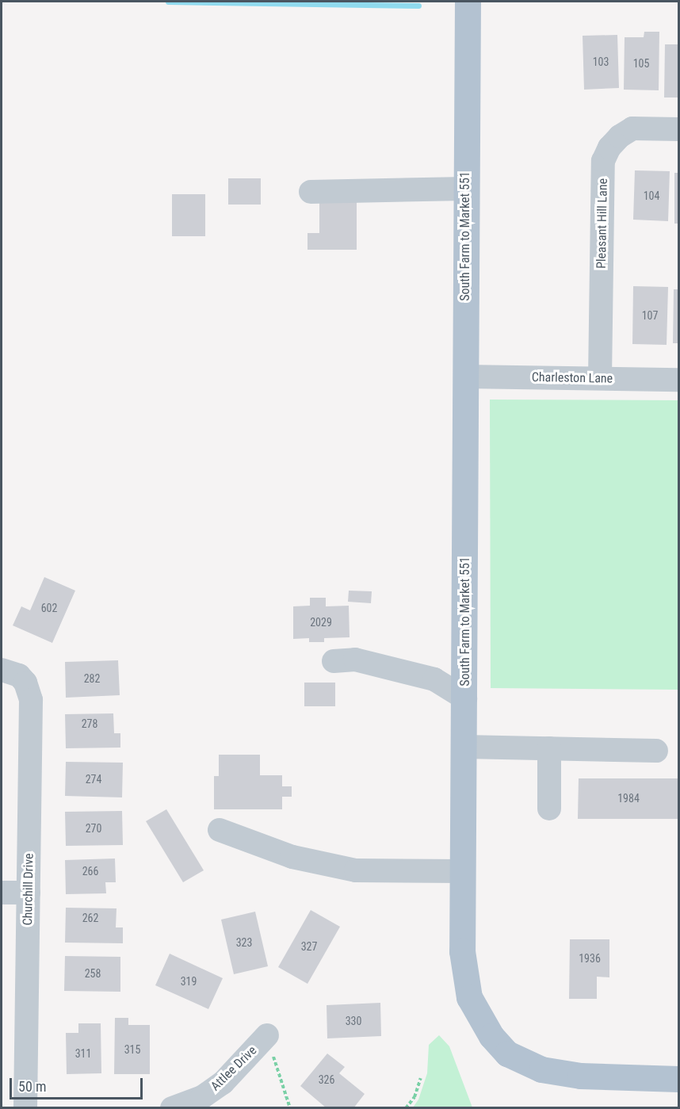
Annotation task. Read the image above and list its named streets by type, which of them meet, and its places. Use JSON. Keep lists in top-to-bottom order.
{
  "streets": {
    "main road": ["South Farm to Market 551"],
    "street": [
      "Pleasant Hill Lane",
      "Charleston Lane",
      "Churchill Drive",
      "Attlee Drive"
    ]
  },
  "crossings": [
    ["Pleasant Hill Lane", "Charleston Lane"],
    ["South Farm to Market 551", "Charleston Lane"]
  ],
  "house_numbers": [
    "103",
    "105",
    "104",
    "107",
    "602",
    "2029",
    "282",
    "278",
    "274",
    "1984",
    "270",
    "266",
    "262",
    "323",
    "327",
    "1936",
    "258",
    "319",
    "330",
    "315",
    "311",
    "326"
  ],
  "scale_bar": "50 m"
}
